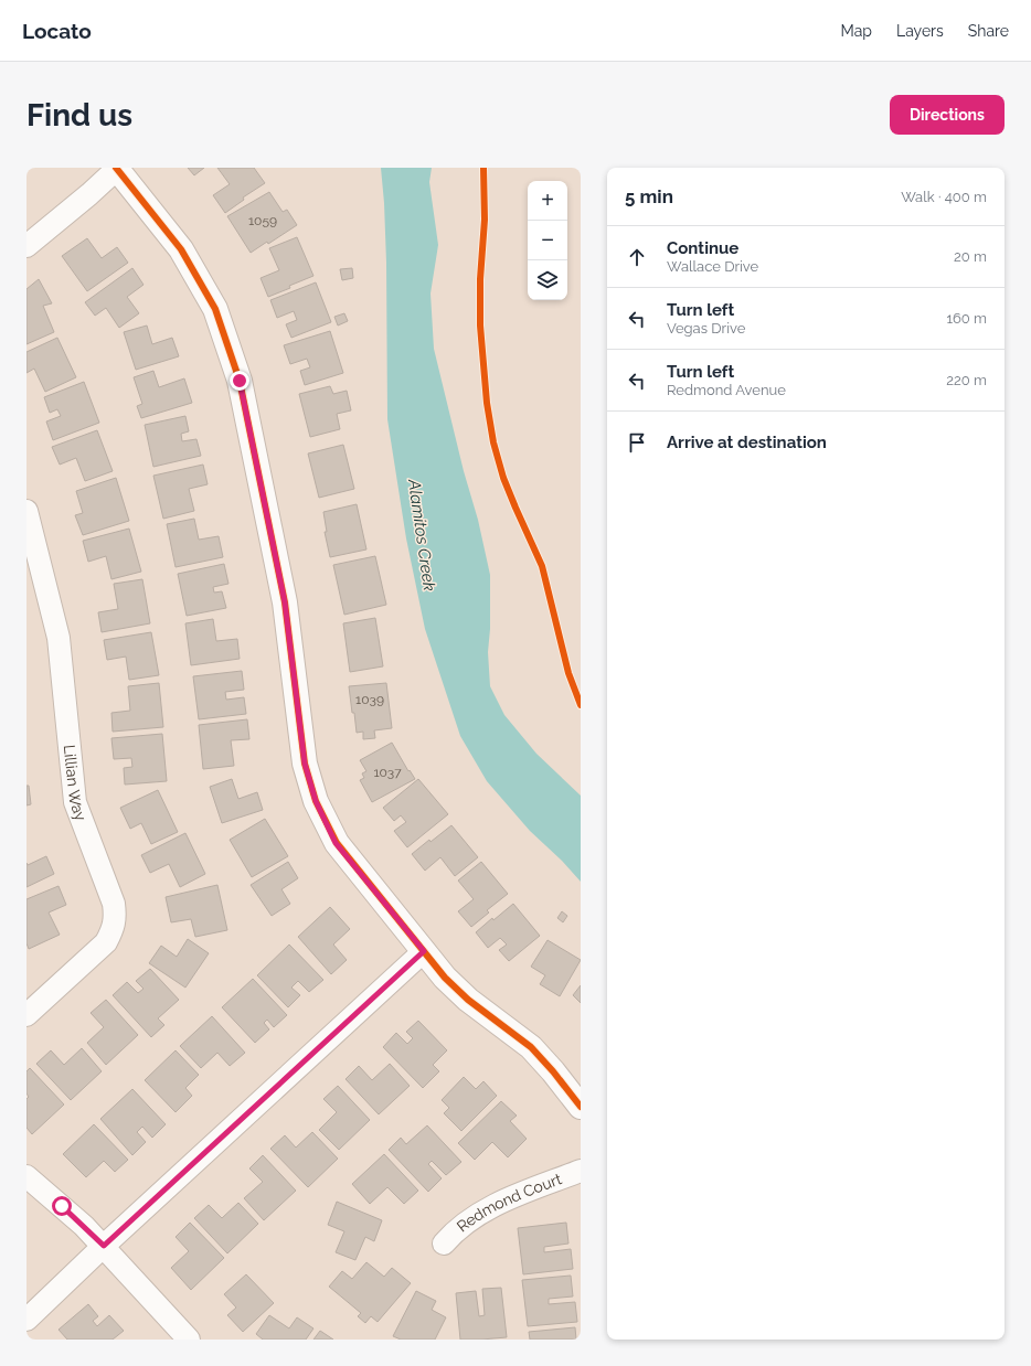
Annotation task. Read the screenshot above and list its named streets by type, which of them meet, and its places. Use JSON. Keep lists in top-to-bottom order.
{
  "streets": {
    "street": ["Lillian Way", "Redmond Court"]
  },
  "water": ["Alamitos Creek"],
  "house_numbers": ["1059", "1039", "1037"],
  "page": {
    "header": "Locato",
    "nav": ["Map", "Layers", "Share"],
    "buttons": "Directions",
    "title": "Find us",
    "heading": ["5 min", "Walk · 400 m"],
    "map_buttons": ["+", "−"],
    "list": [
      ["Continue", "Wallace Drive", "20 m"],
      ["Turn left", "Vegas Drive", "160 m"],
      ["Turn left", "Redmond Avenue", "220 m"],
      "Arrive at destination"
    ]
  }
}
